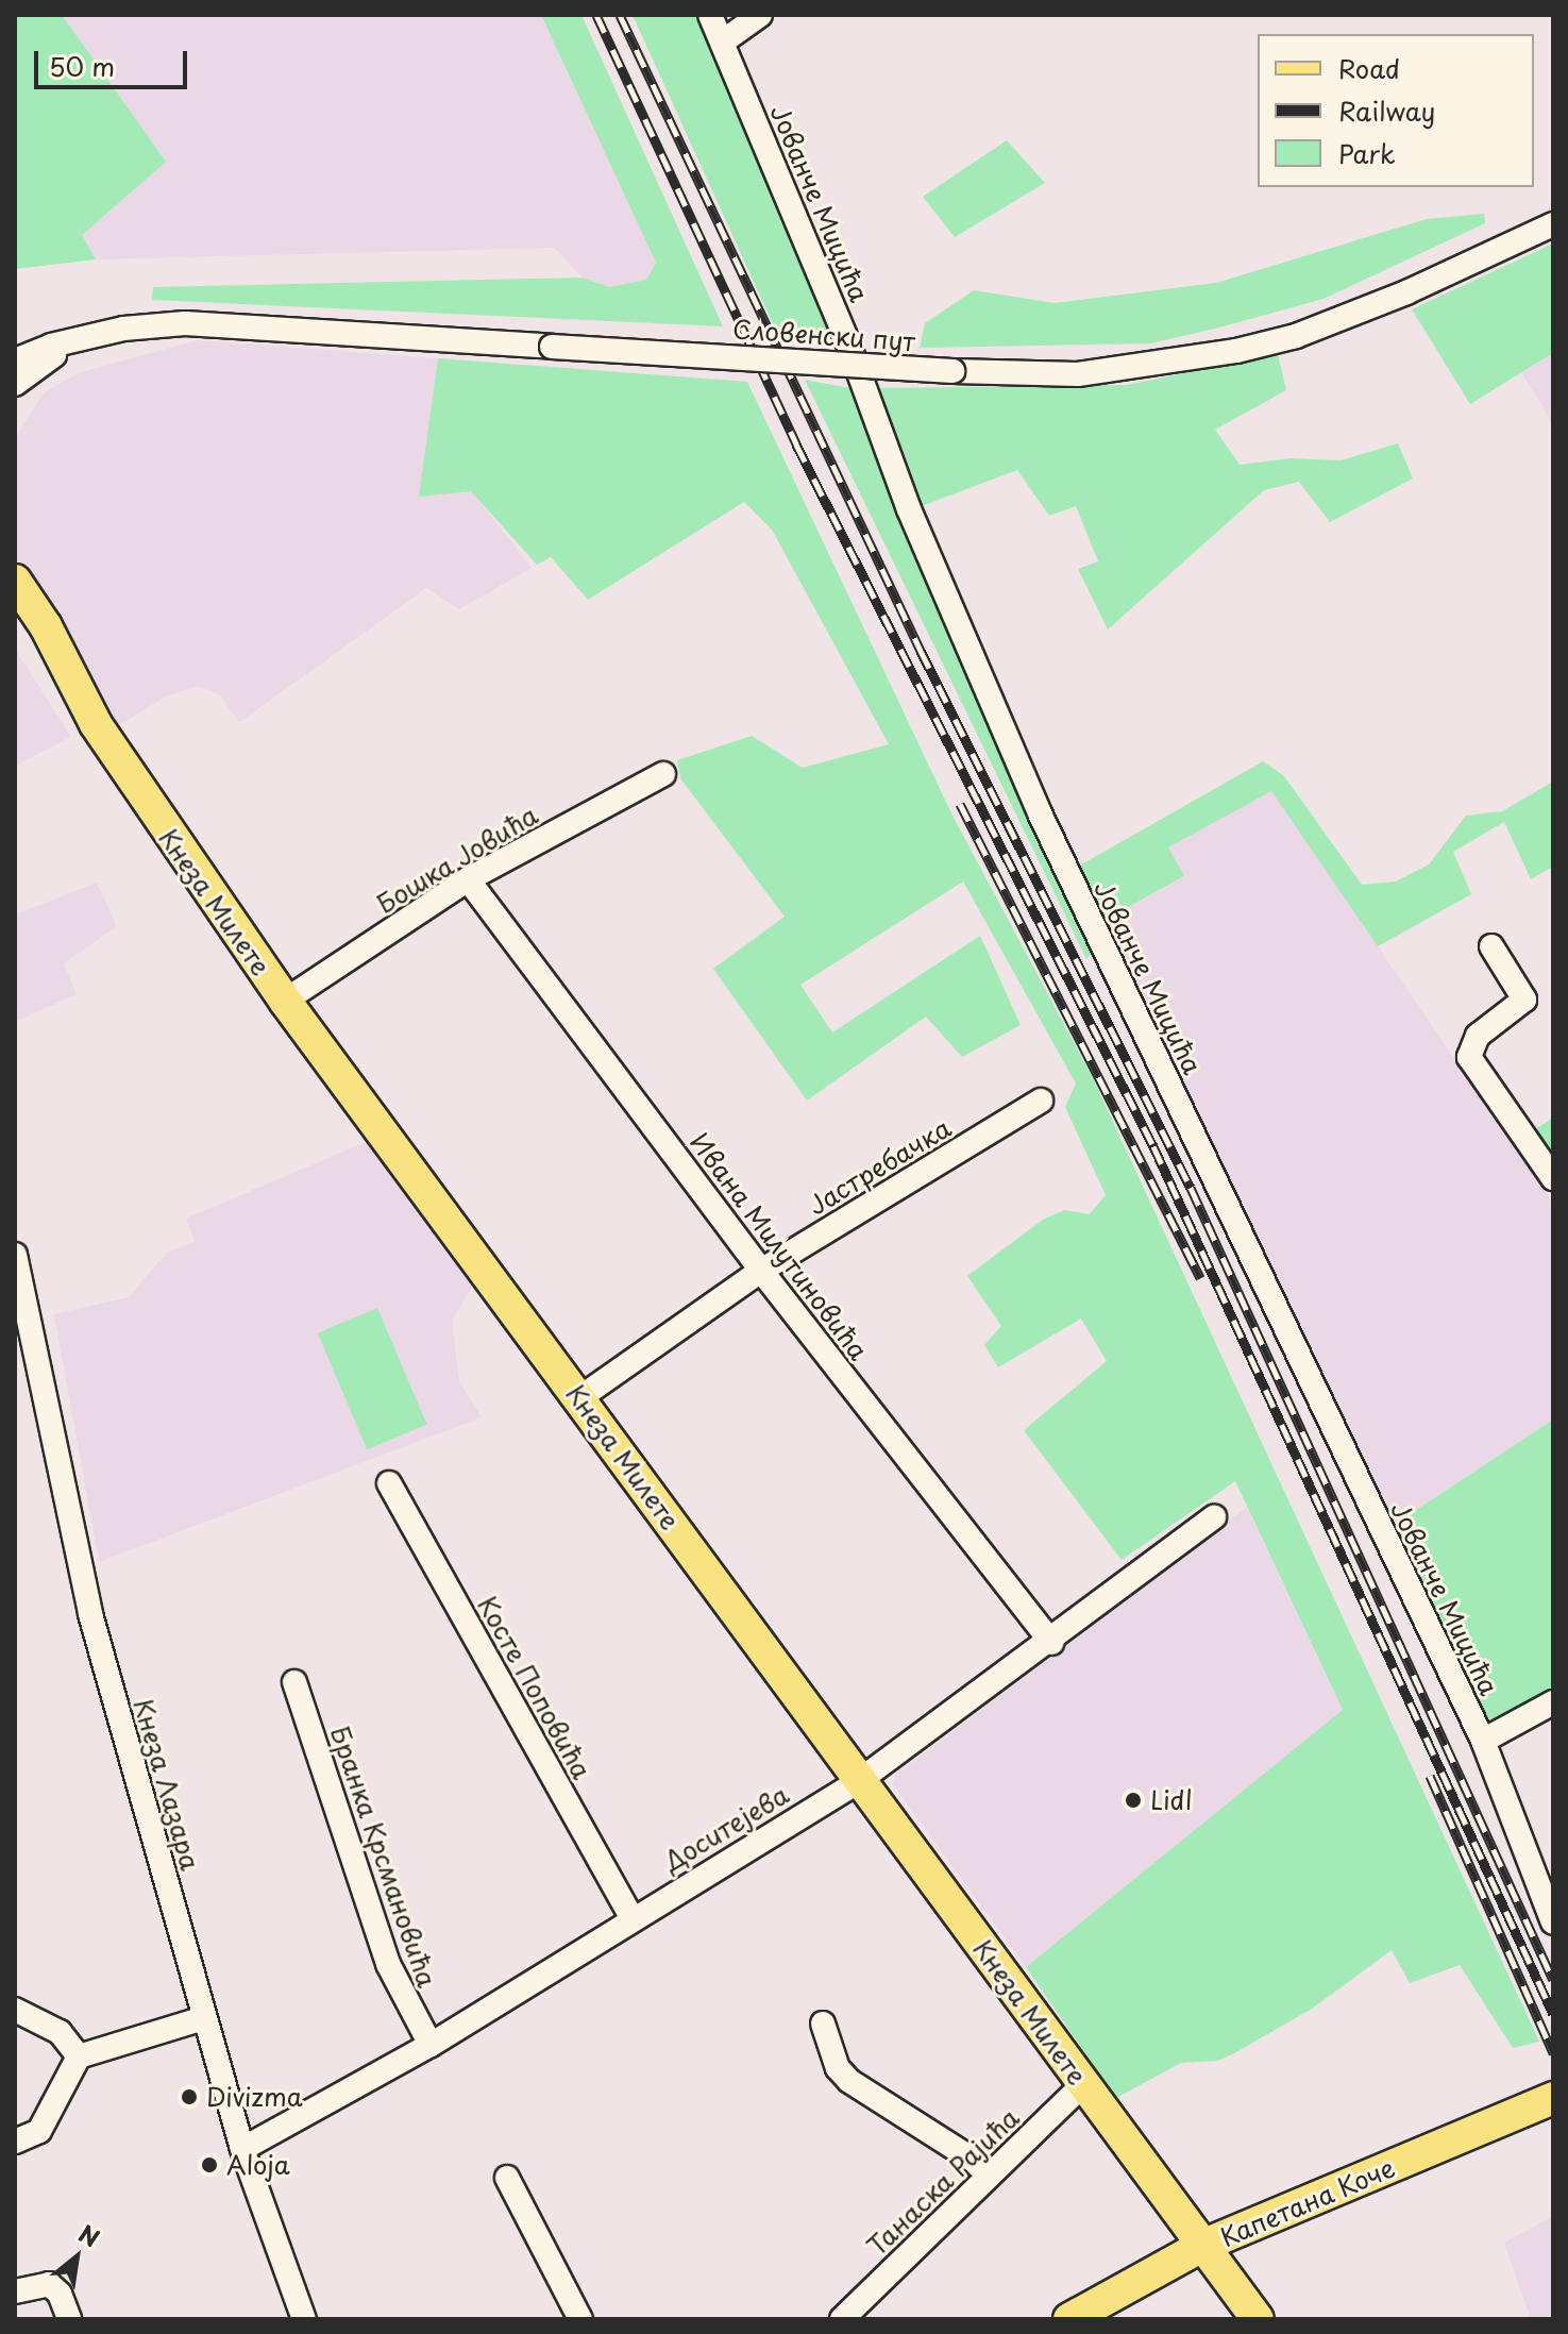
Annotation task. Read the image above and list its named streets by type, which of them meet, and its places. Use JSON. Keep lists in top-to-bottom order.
{
  "streets": {
    "main road": ["Кнеза Милете", "Капетана Коче"],
    "street": [
      "Јованче Мицића",
      "Словенски пут",
      "Бошка Јовића",
      "Јастребачка",
      "Ивана Милутиновића",
      "Косте Поповића",
      "Кнеза Лазара",
      "Доситејева",
      "Бранка Крсмановића",
      "Танаска Рајића"
    ]
  },
  "crossings": [
    ["Бошка Јовића", "Кнеза Милете"],
    ["Бошка Јовића", "Ивана Милутиновића"],
    ["Кнеза Милете", "Јастребачка"],
    ["Кнеза Милете", "Доситејева"],
    ["Кнеза Милете", "Танаска Рајића"],
    ["Кнеза Милете", "Капетана Коче"],
    ["Јастребачка", "Ивана Милутиновића"],
    ["Ивана Милутиновића", "Доситејева"],
    ["Косте Поповића", "Доситејева"],
    ["Кнеза Лазара", "Доситејева"],
    ["Доситејева", "Бранка Крсмановића"]
  ],
  "places": ["Lidl", "Divizma", "Aloja"],
  "legend": ["Road", "Railway", "Park"],
  "scale_bar": "50 m",
  "north": "top right"
}
